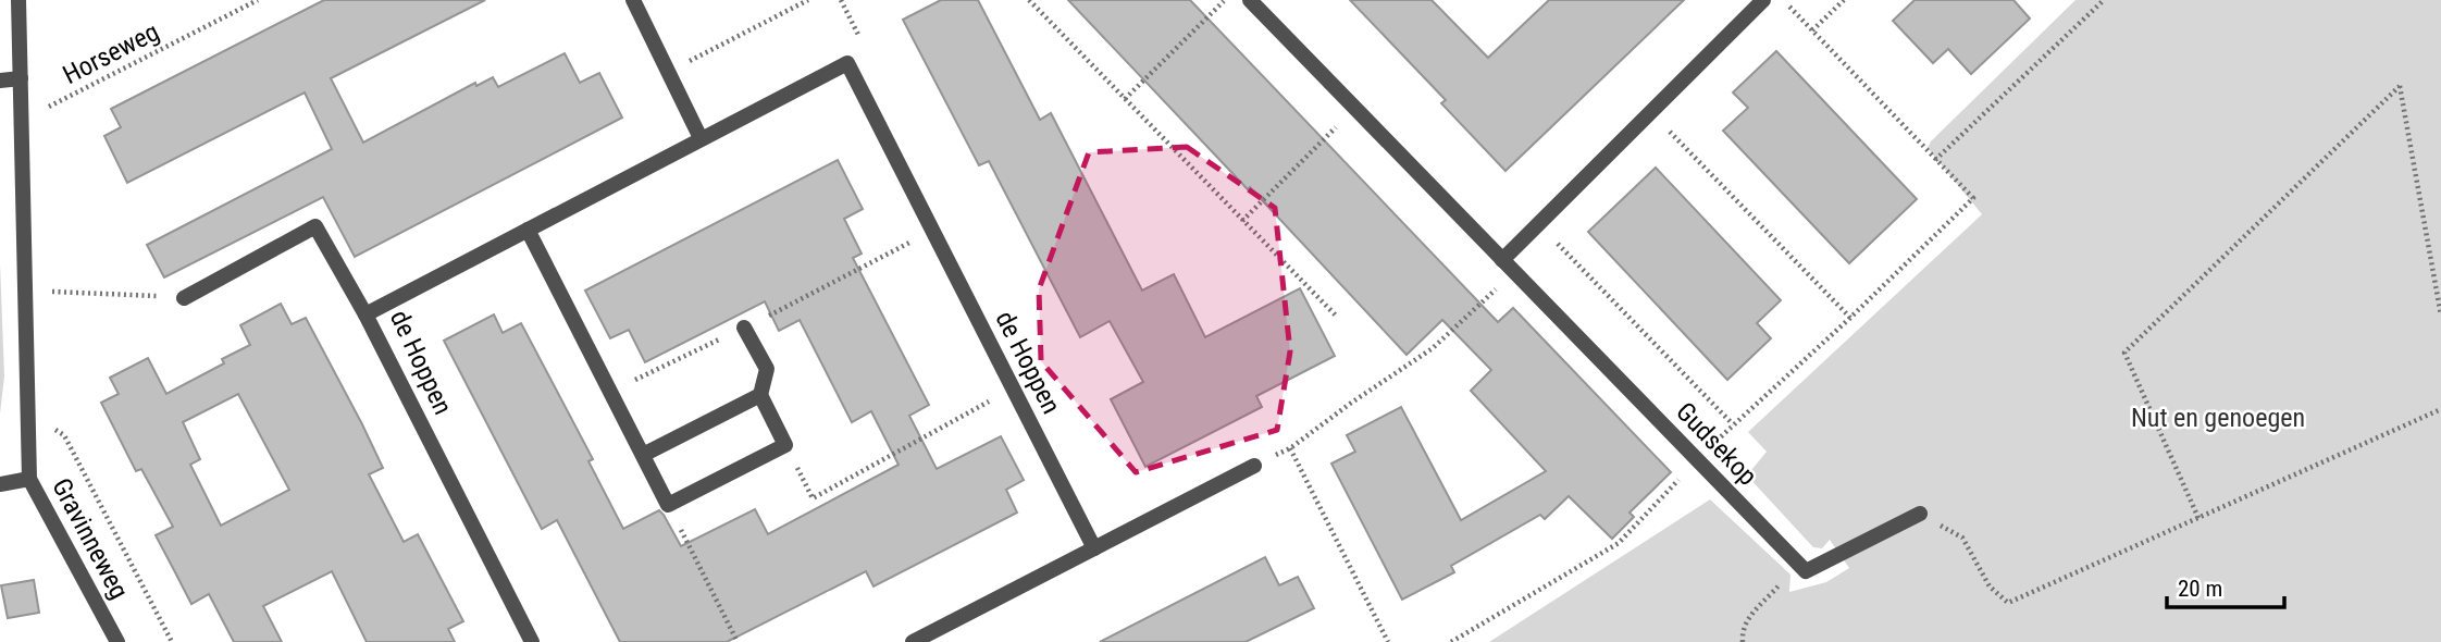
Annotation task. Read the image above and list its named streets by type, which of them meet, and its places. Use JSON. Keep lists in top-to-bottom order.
{
  "streets": {
    "street": ["de Hoppen", "Gudsekop", "Gravinneweg"],
    "path": ["Horseweg"]
  },
  "crossings": [
    ["Horseweg", "Gravinneweg"]
  ],
  "parks": ["Nut en genoegen"],
  "scale_bar": "20 m"
}
